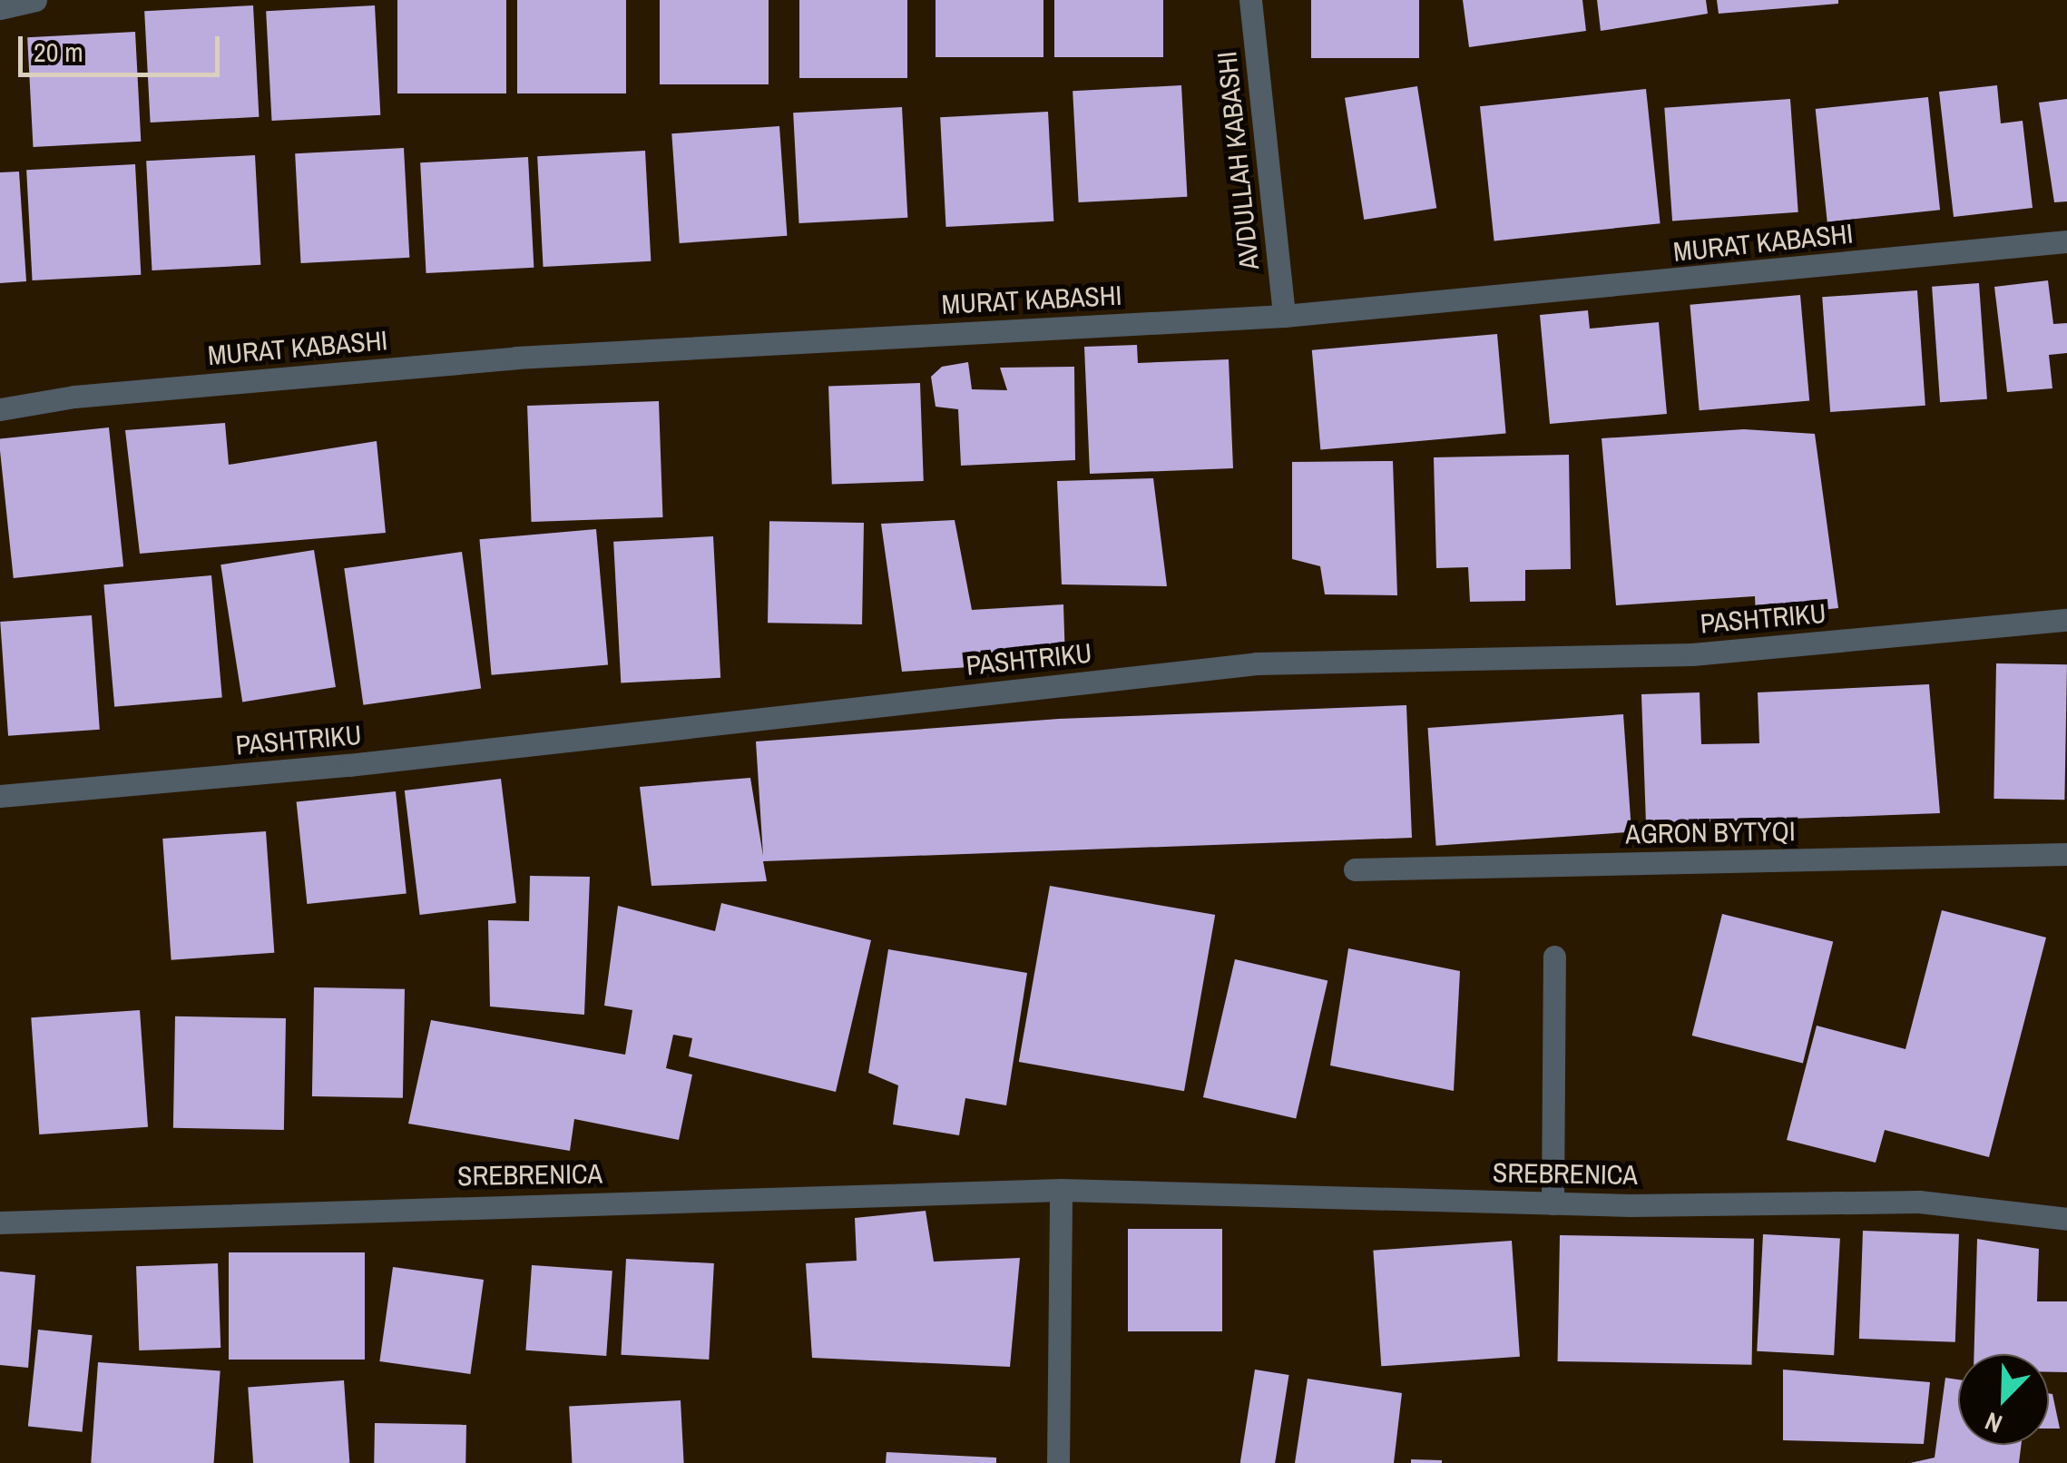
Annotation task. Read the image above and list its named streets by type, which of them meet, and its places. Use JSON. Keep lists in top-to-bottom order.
{
  "streets": {
    "street": [
      "AVDULLAH KABASHI",
      "MURAT KABASHI",
      "PASHTRIKU",
      "AGRON BYTYQI",
      "SREBRENICA"
    ]
  },
  "crossings": [
    ["AVDULLAH KABASHI", "MURAT KABASHI"]
  ],
  "scale_bar": "20 m",
  "north": "bottom left"
}
